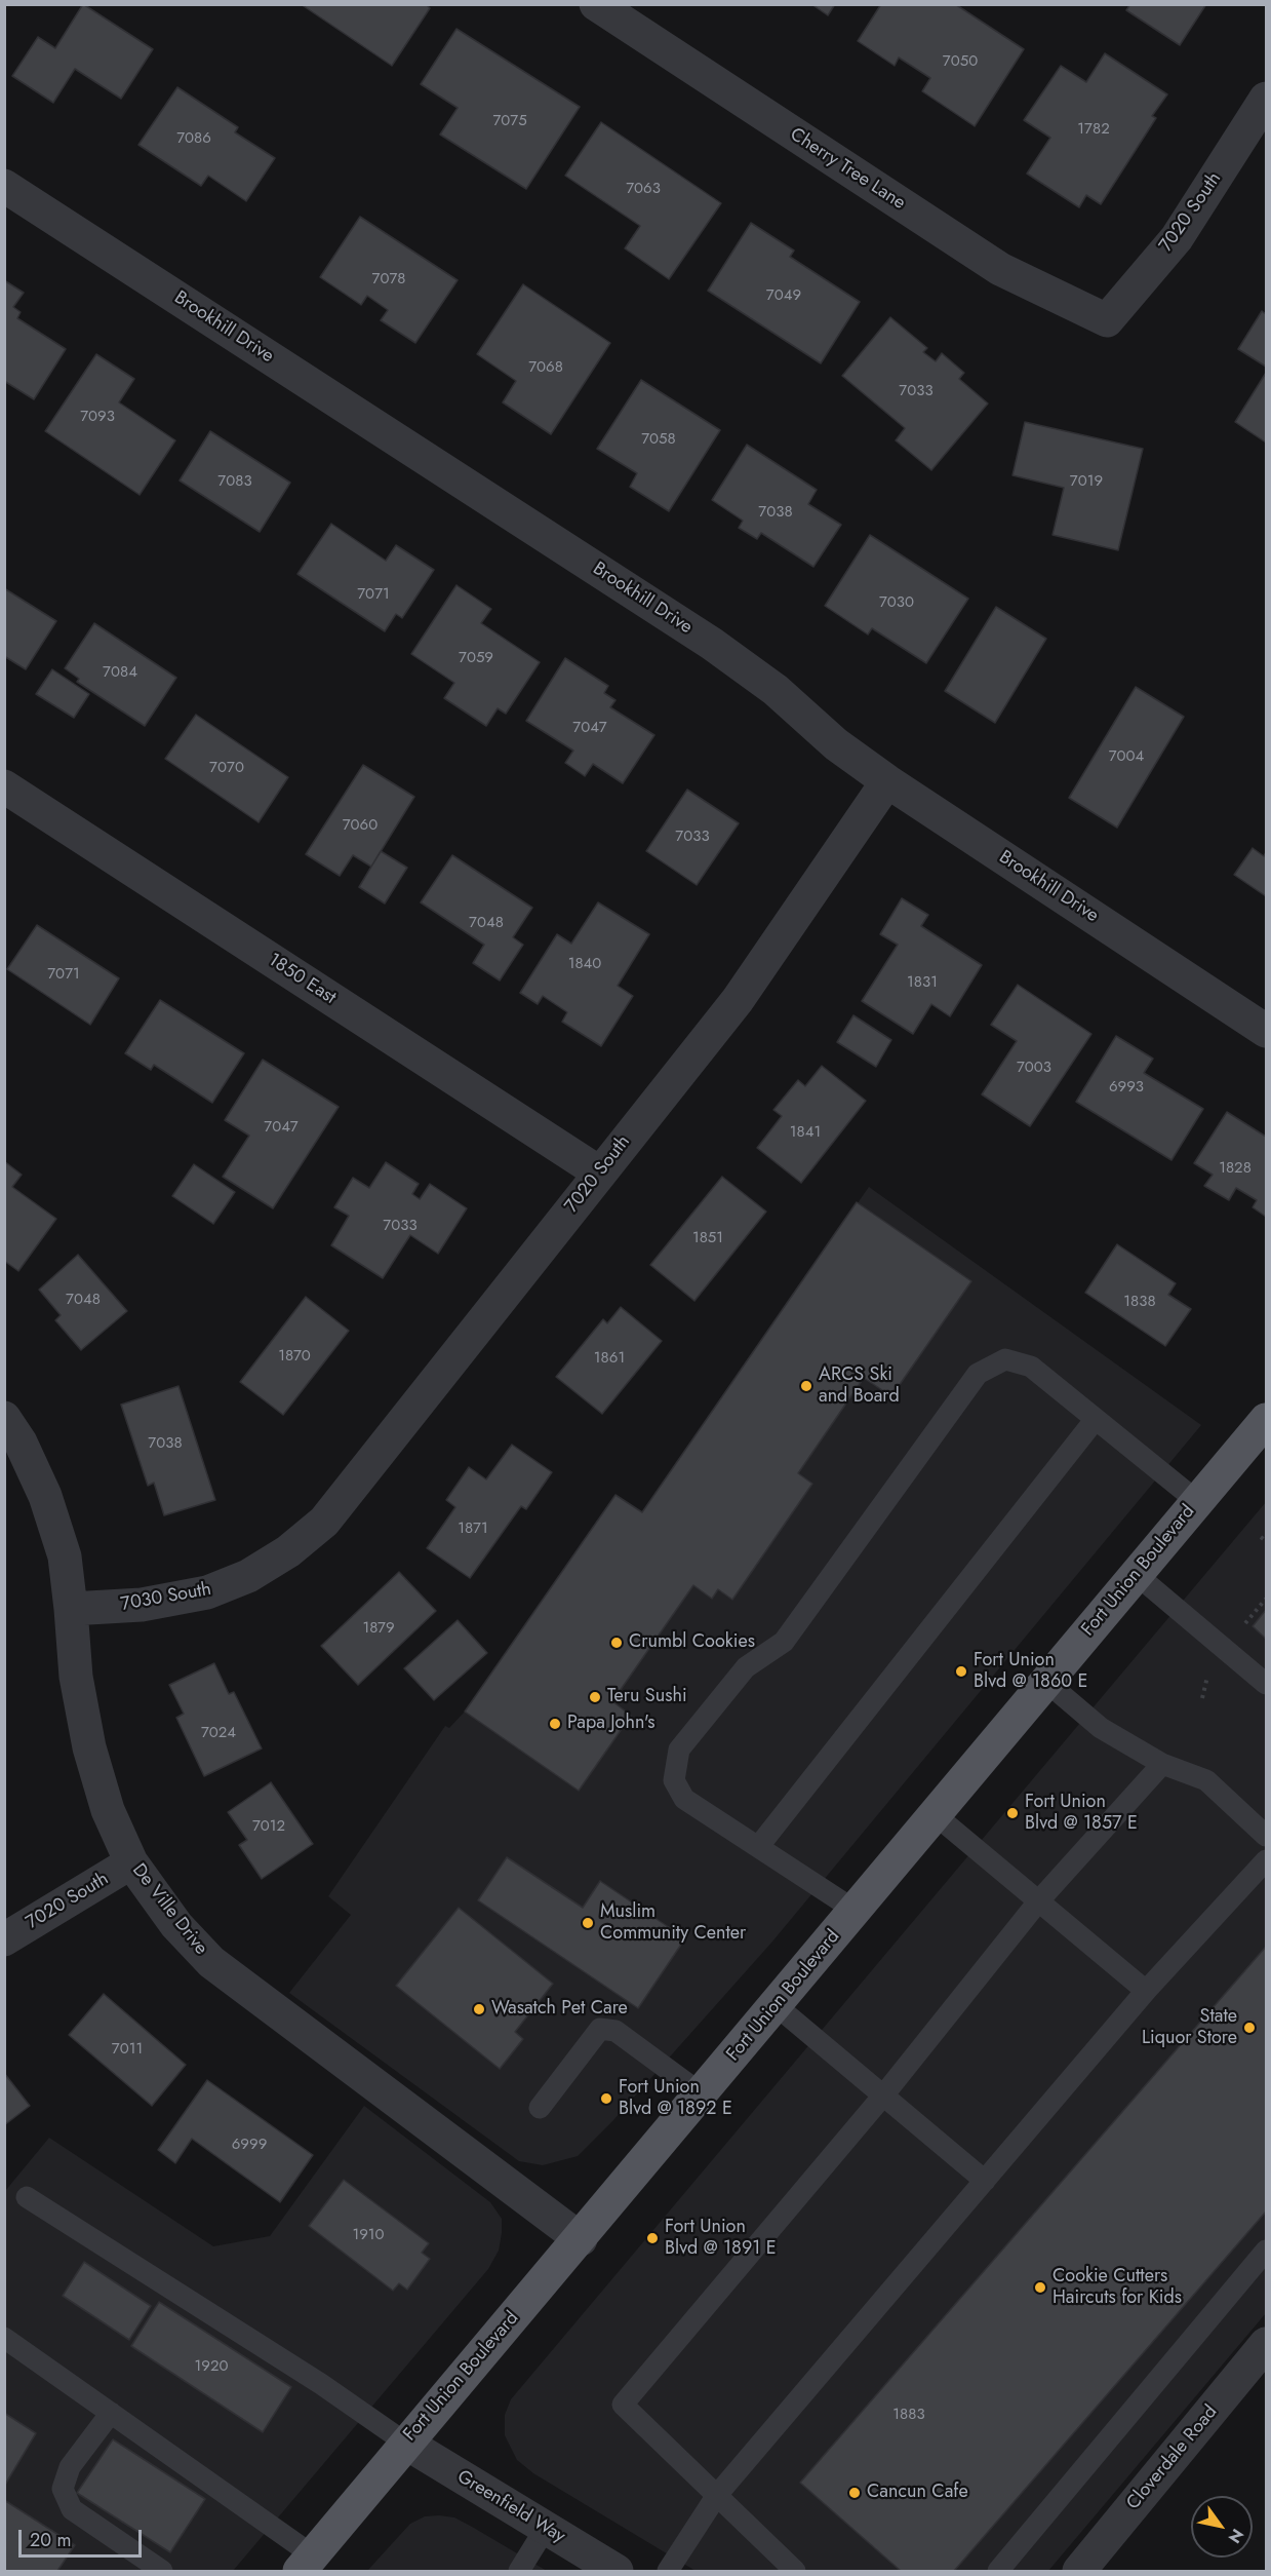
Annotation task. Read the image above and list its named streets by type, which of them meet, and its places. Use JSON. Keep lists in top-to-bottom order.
{
  "streets": {
    "main road": ["Fort Union Boulevard"],
    "street": [
      "Cherry Tree Lane",
      "7020 South",
      "Brookhill Drive",
      "1850 East",
      "7030 South",
      "De Ville Drive",
      "Cloverdale Road",
      "Greenfield Way"
    ]
  },
  "crossings": [
    ["Cherry Tree Lane", "7020 South"],
    ["7020 South", "Brookhill Drive"],
    ["7020 South", "1850 East"],
    ["7020 South", "7030 South"],
    ["7020 South", "De Ville Drive"],
    ["Fort Union Boulevard", "De Ville Drive"],
    ["Fort Union Boulevard", "Greenfield Way"],
    ["7030 South", "De Ville Drive"]
  ],
  "places": [
    "ARCS Ski and Board",
    "Crumbl Cookies",
    "Fort Union Blvd @ 1860 E",
    "Teru Sushi",
    "Papa John's",
    "Fort Union Blvd @ 1857 E",
    "Muslim Community Center",
    "Wasatch Pet Care",
    "State Liquor Store",
    "Fort Union Blvd @ 1892 E",
    "Fort Union Blvd @ 1891 E",
    "Cookie Cutters Haircuts for Kids",
    "Cancun Cafe"
  ],
  "house_numbers": [
    "7050",
    "7075",
    "1782",
    "7086",
    "7063",
    "7078",
    "7049",
    "7068",
    "7033",
    "7093",
    "7058",
    "7083",
    "7019",
    "7038",
    "7071",
    "7030",
    "7059",
    "7084",
    "7047",
    "7004",
    "7070",
    "7060",
    "7033",
    "7048",
    "1840",
    "7071",
    "1831",
    "7003",
    "6993",
    "7047",
    "1841",
    "1828",
    "7033",
    "1851",
    "7048",
    "1838",
    "1870",
    "1861",
    "7038",
    "1871",
    "1879",
    "7024",
    "7012",
    "7011",
    "6999",
    "1910",
    "1920",
    "1883"
  ],
  "scale_bar": "20 m",
  "north": "bottom right"
}
